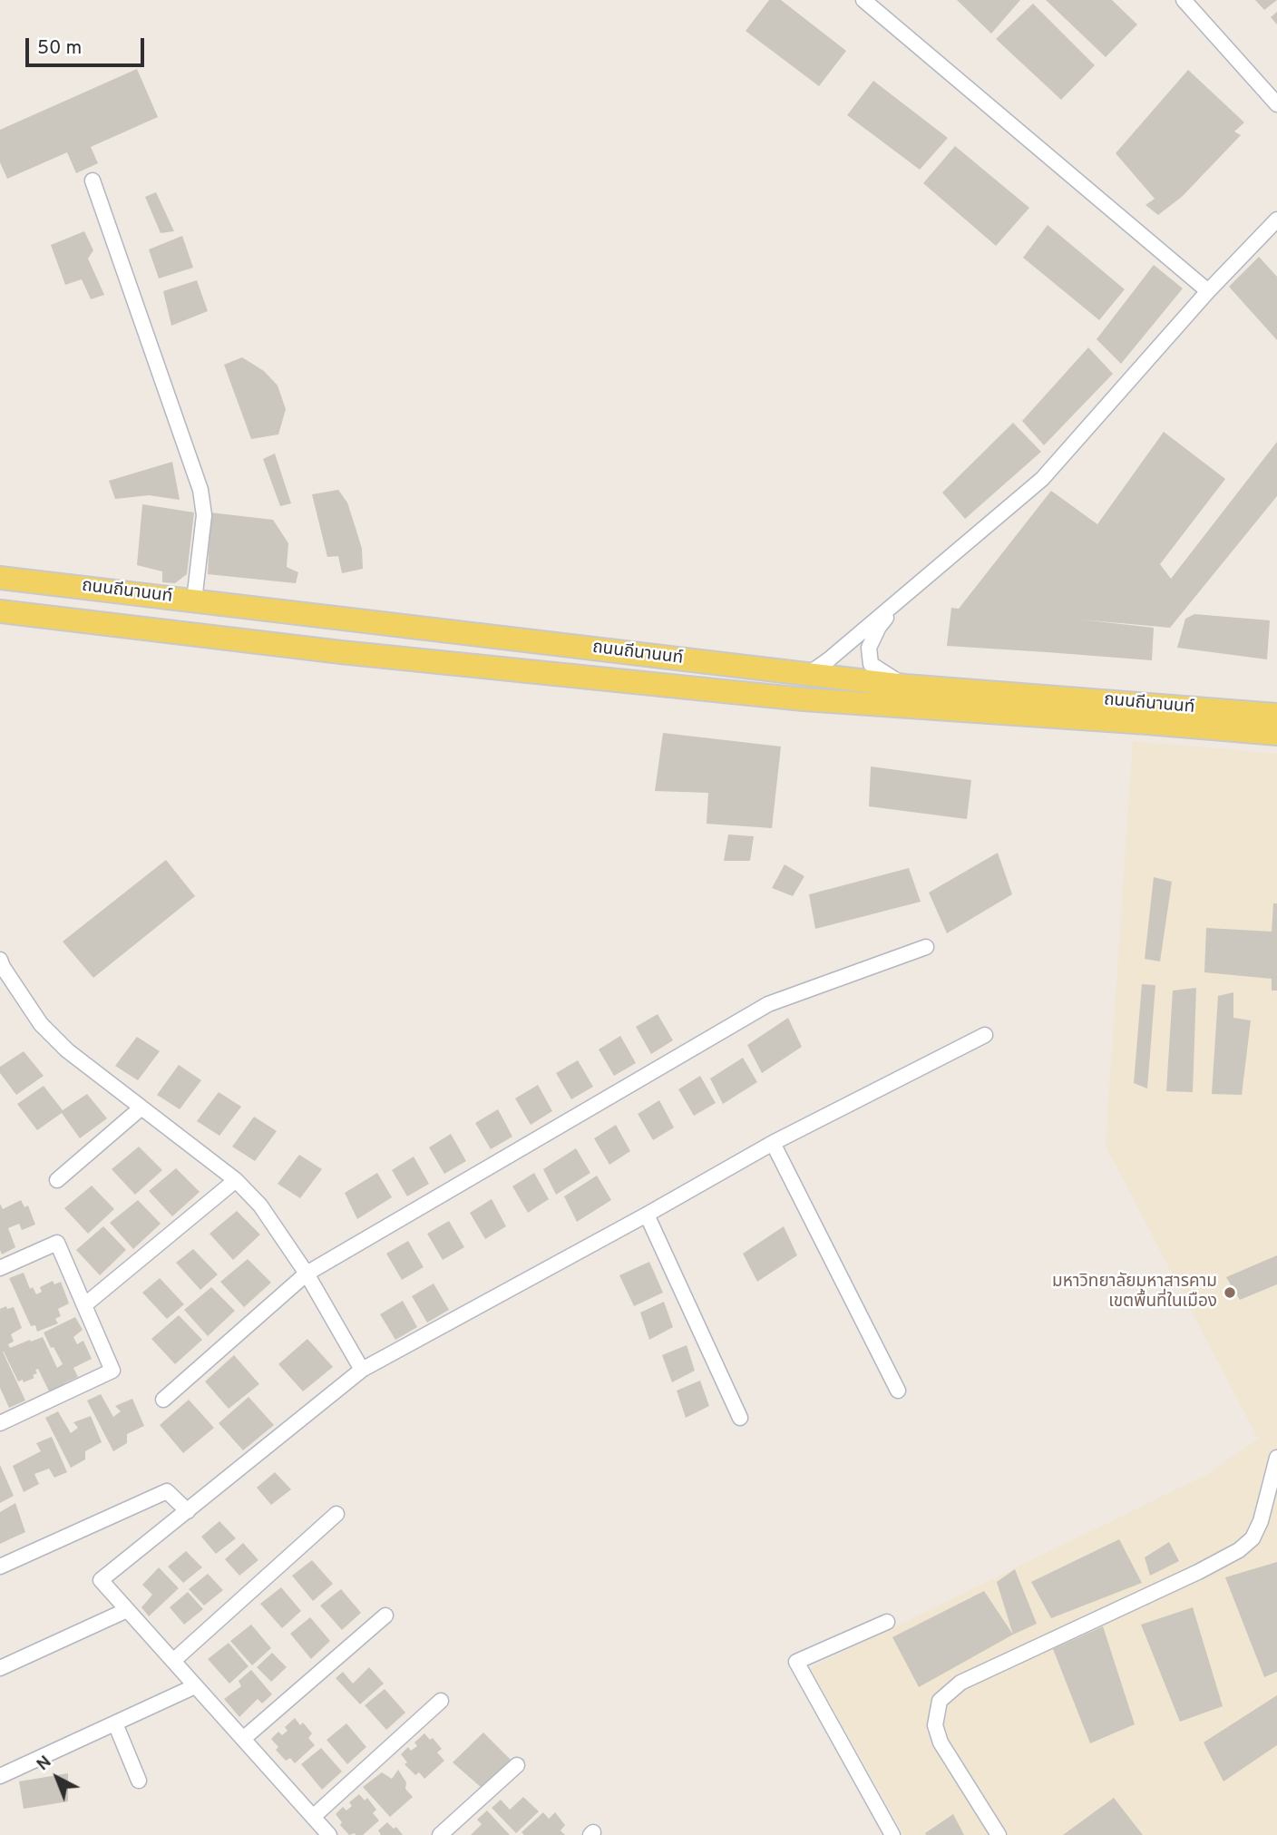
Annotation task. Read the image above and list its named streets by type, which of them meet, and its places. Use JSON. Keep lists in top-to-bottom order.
{
  "streets": {
    "main road": ["ถนนถีนานนท์"]
  },
  "places": ["มหาวิทยาลัยมหาสารคาม เขตพื้นที่ในเมือง"],
  "scale_bar": "50 m",
  "north": "top left"
}
